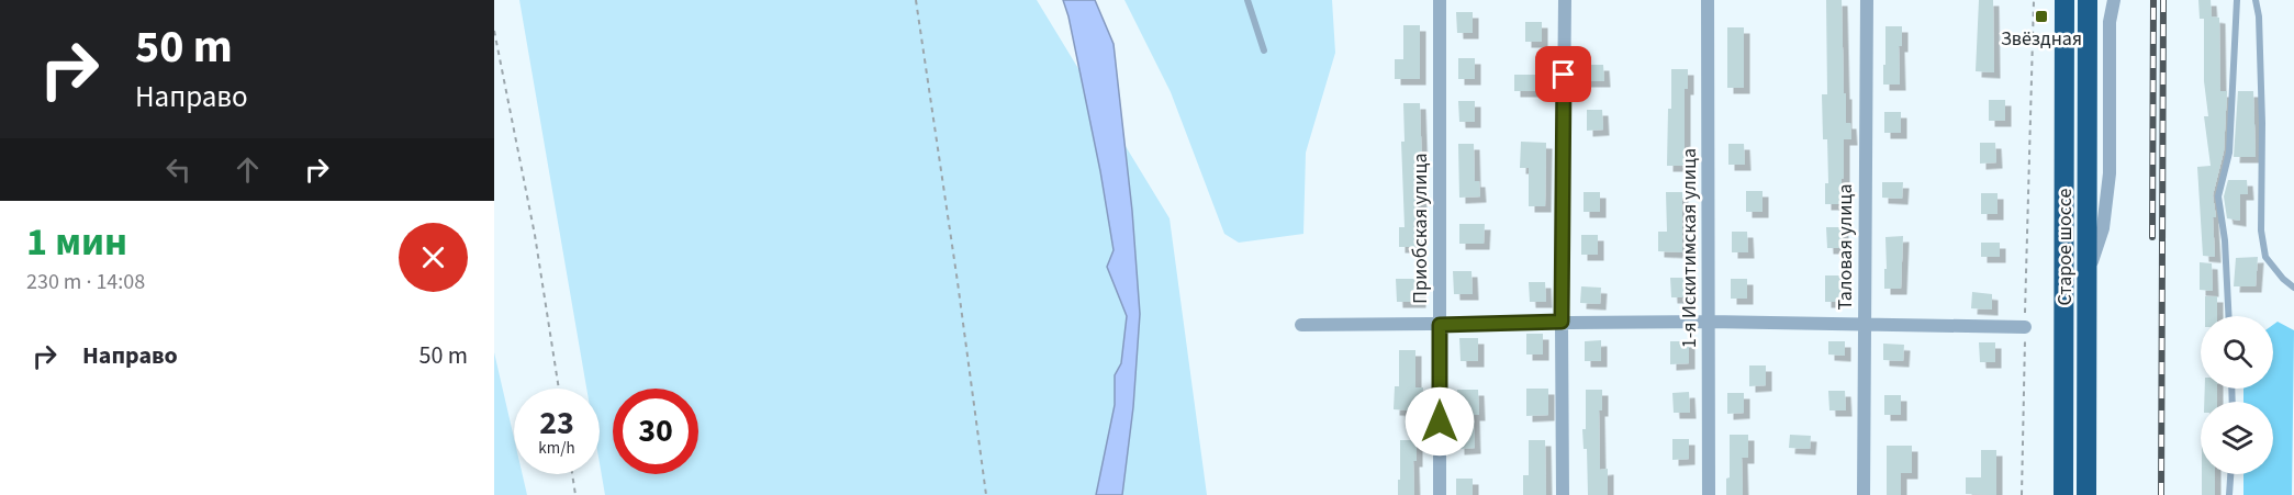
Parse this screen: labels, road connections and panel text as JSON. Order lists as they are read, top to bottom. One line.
{"streets":{"highway":["Старое шоссе"],"street":["Приобская улица","Таловая улица","1-я Искитимская улица"]},"places":{"transit":["Звёздная"]},"page":{"turn":["50 m","Направо"],"heading":["1 мин","230 m · 14:08"],"list":[{"name":"Направо","value":"50 m"}],"speed":"23 km/h","limit":"30"}}
